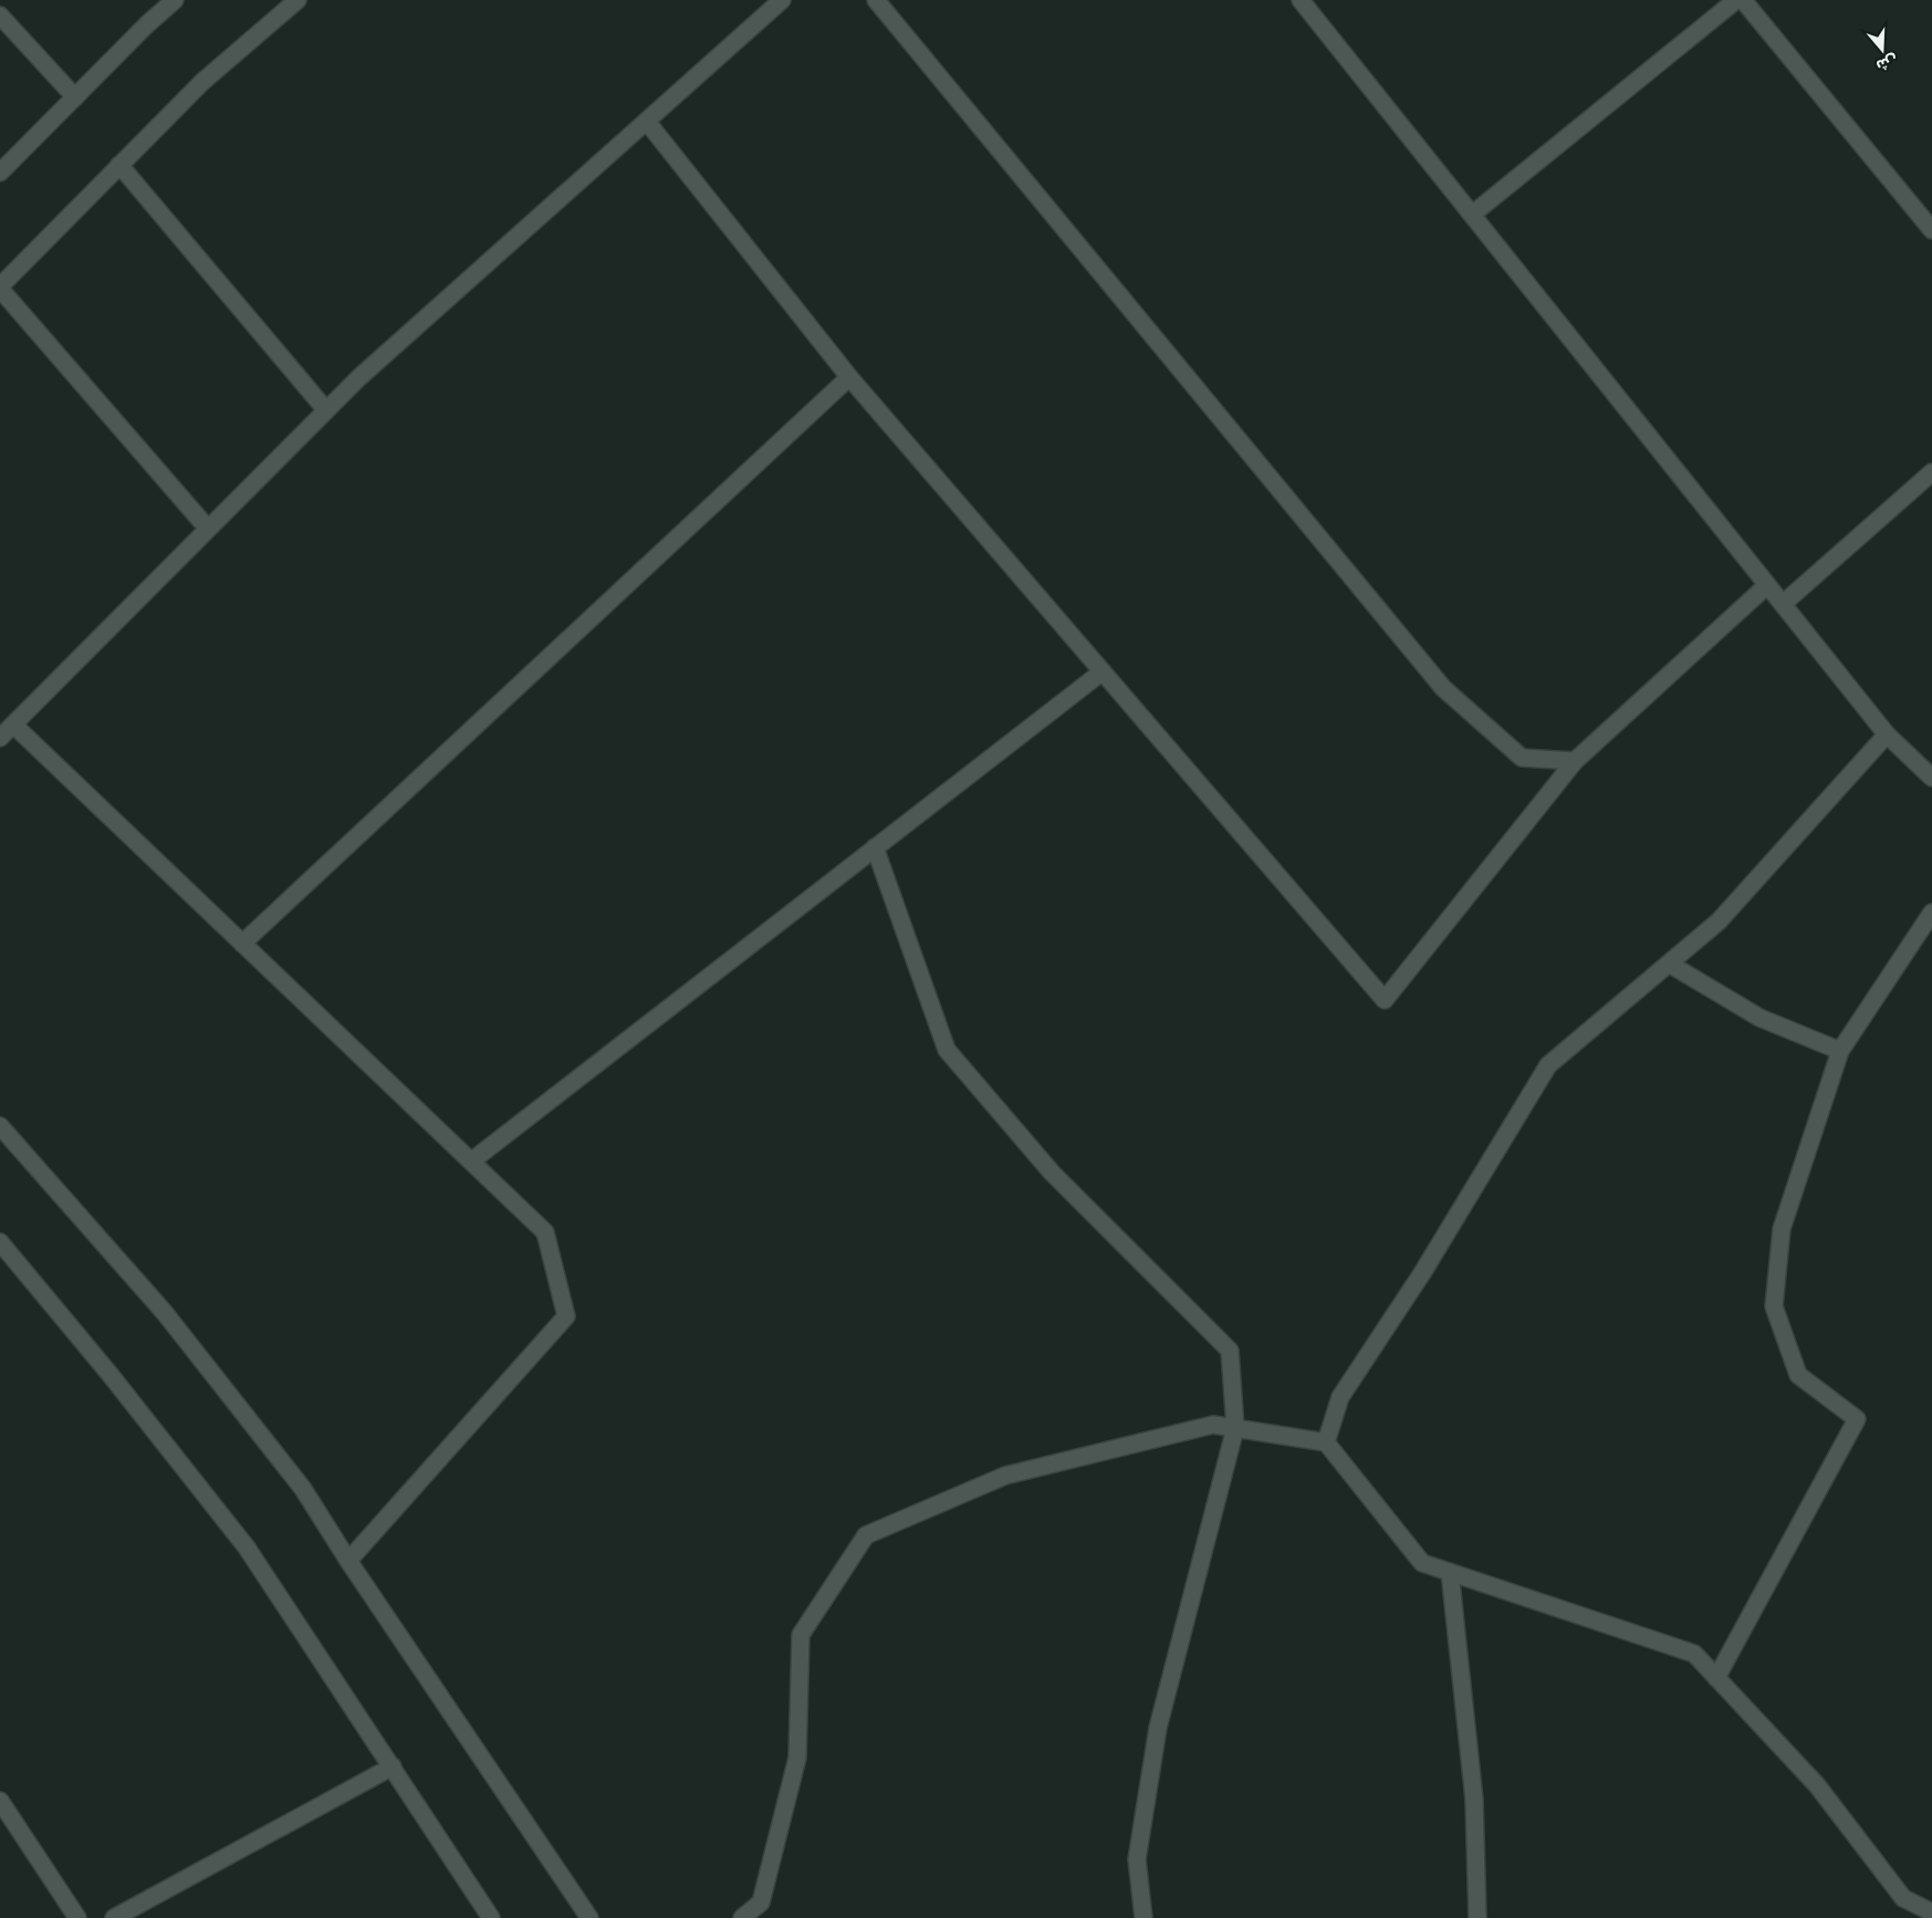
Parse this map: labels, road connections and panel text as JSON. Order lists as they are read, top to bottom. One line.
{"north":"bottom"}
